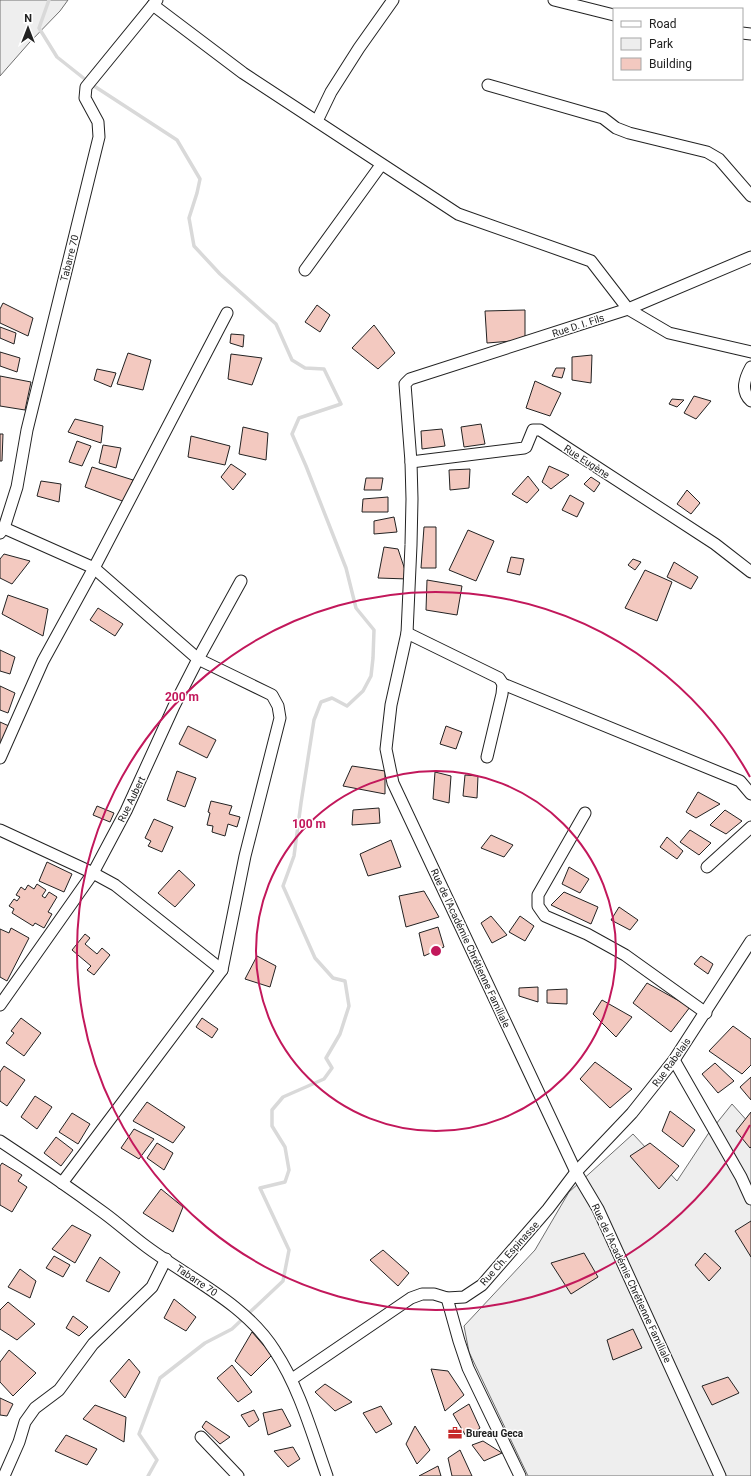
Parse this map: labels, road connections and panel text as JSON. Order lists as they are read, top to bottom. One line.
{"streets":{"street":["Tabarre 70","Rue D. I. Fils","Rue Eugène","Rue Aubert","Rue de l'Académie Chrétienne Familiale","Rue Rabelais","Rue Ch. Espinasse"]},"crossings":[["Rue D. I. Fils","Rue de l'Académie Chrétienne Familiale"],["Rue Eugène","Rue de l'Académie Chrétienne Familiale"],["Rue de l'Académie Chrétienne Familiale","Rue Rabelais"],["Rue de l'Académie Chrétienne Familiale","Rue Ch. Espinasse"],["Rue Rabelais","Rue Ch. Espinasse"]],"places":{"office":["Bureau Geca"]},"legend":["Road","Park","Building"],"north":"top","rings":["200 m","100 m"]}
